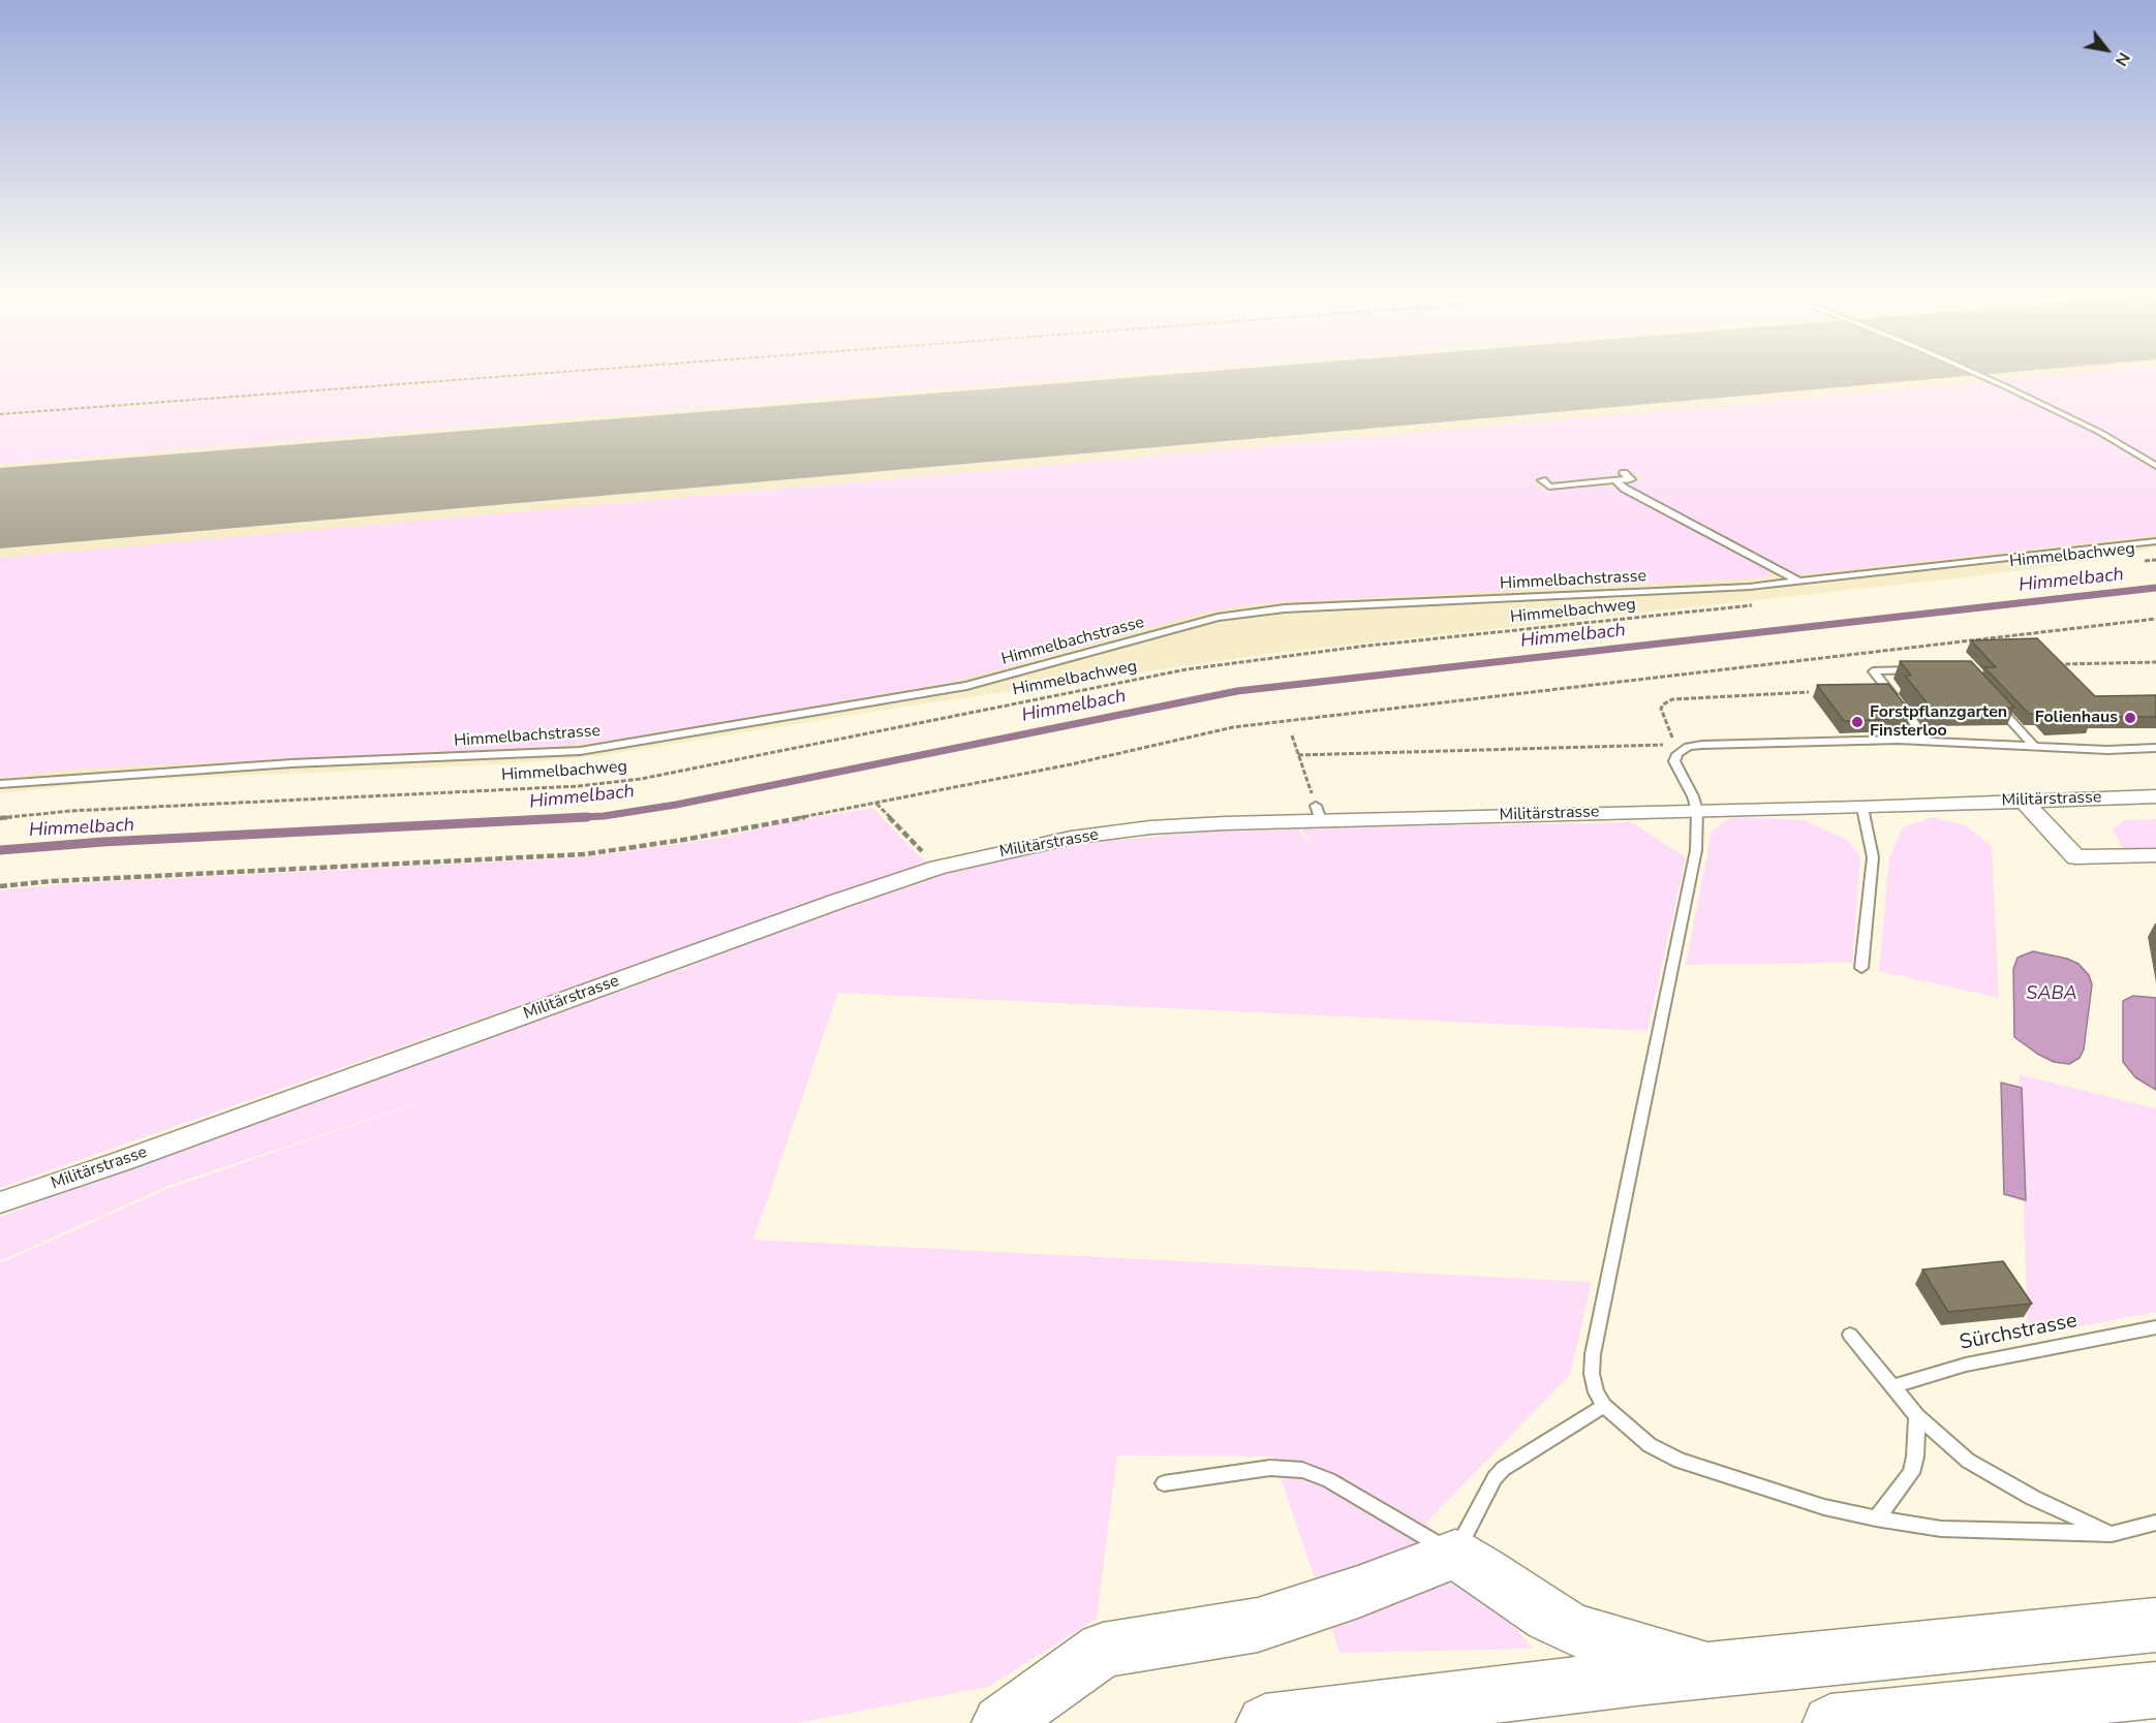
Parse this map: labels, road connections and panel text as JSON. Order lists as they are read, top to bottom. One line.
{"streets":{"street":["Militärstrasse"],"lane":["Himmelbachstrasse","Sürchstrasse"],"path":["Himmelbachweg"]},"water":["Himmelbach","SABA"],"places":["Folienhaus","Forstpflanzgarten Finsterloo"],"north":"bottom right"}
